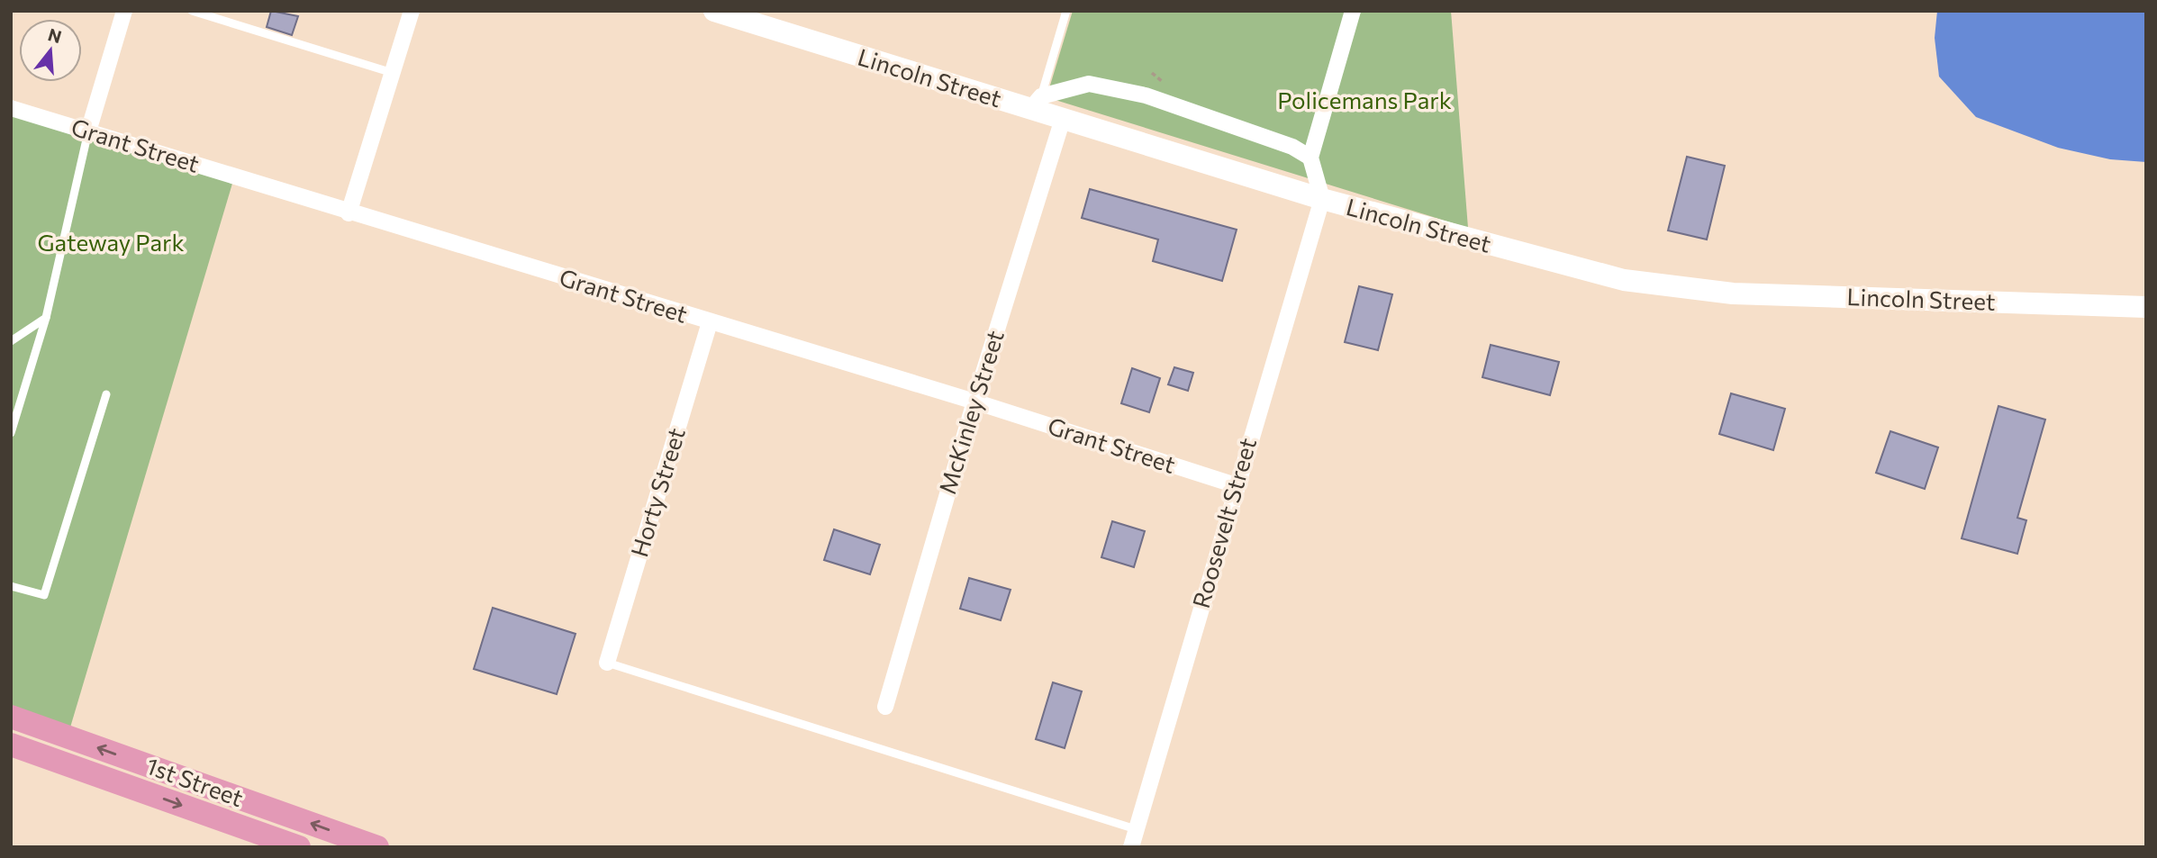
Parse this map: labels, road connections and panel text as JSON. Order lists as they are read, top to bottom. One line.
{"streets":{"main road":["Lincoln Street","1st Street"],"street":["Grant Street","McKinley Street","Horty Street","Roosevelt Street"]},"crossings":[["Lincoln Street","McKinley Street"],["Lincoln Street","Roosevelt Street"],["Grant Street","McKinley Street"],["Grant Street","Horty Street"],["Grant Street","Roosevelt Street"]],"parks":["Policemans Park","Gateway Park"],"north":"top"}
